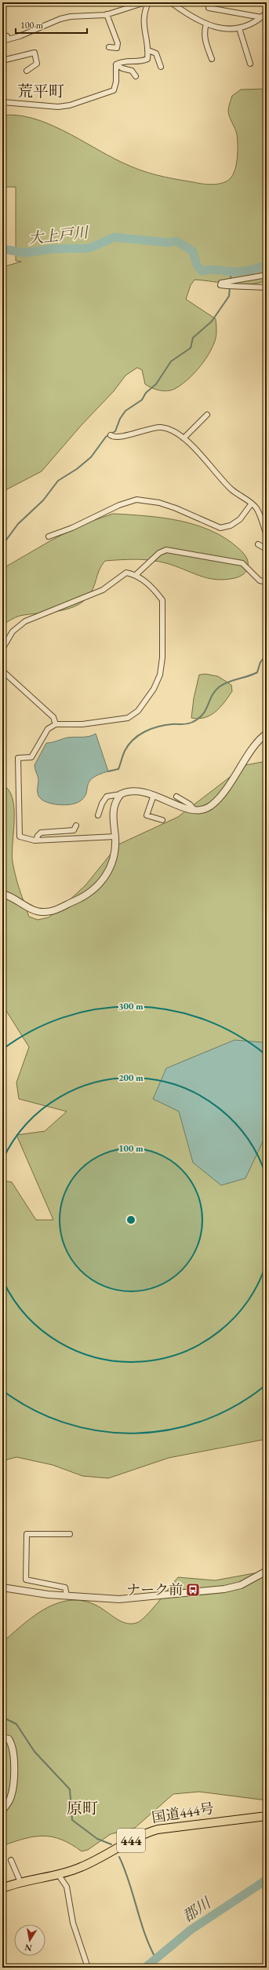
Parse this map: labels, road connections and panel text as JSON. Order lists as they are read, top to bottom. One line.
{"streets":{"highway":["国道444号","444"]},"districts":["荒平町","原町"],"water":["大上戸川","郡川"],"places":{"bus stop":["ナーク前"]},"scale_bar":"100 m","north":"bottom","rings":["300 m","200 m","100 m"]}
